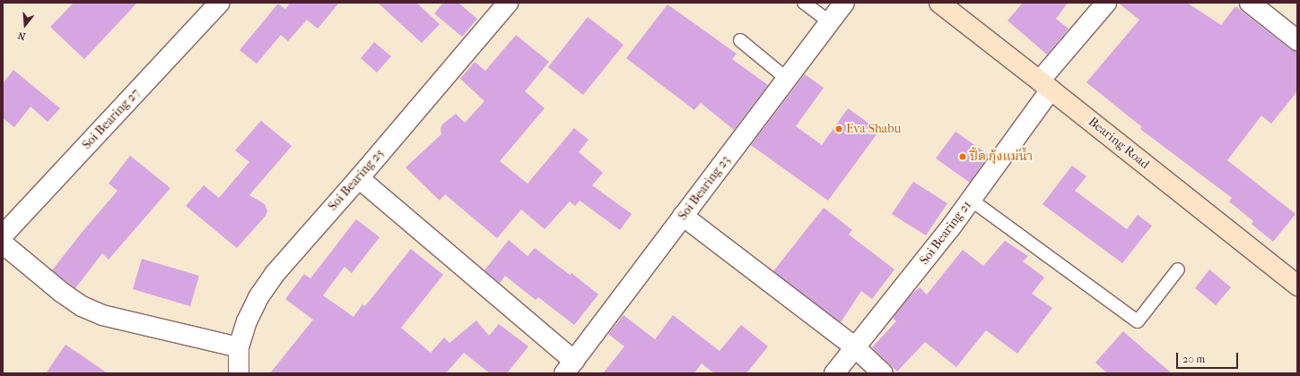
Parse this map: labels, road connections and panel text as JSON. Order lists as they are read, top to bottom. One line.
{"streets":{"main road":["Bearing Road"],"street":["Soi Bearing 27","Soi Bearing 25","Soi Bearing 23","Soi Bearing 21"]},"crossings":[["Bearing Road","Soi Bearing 21"]],"places":["Eva Shabu","ปื้ด กุ้งแม่น้ำ"],"scale_bar":"20 m","north":"bottom"}
